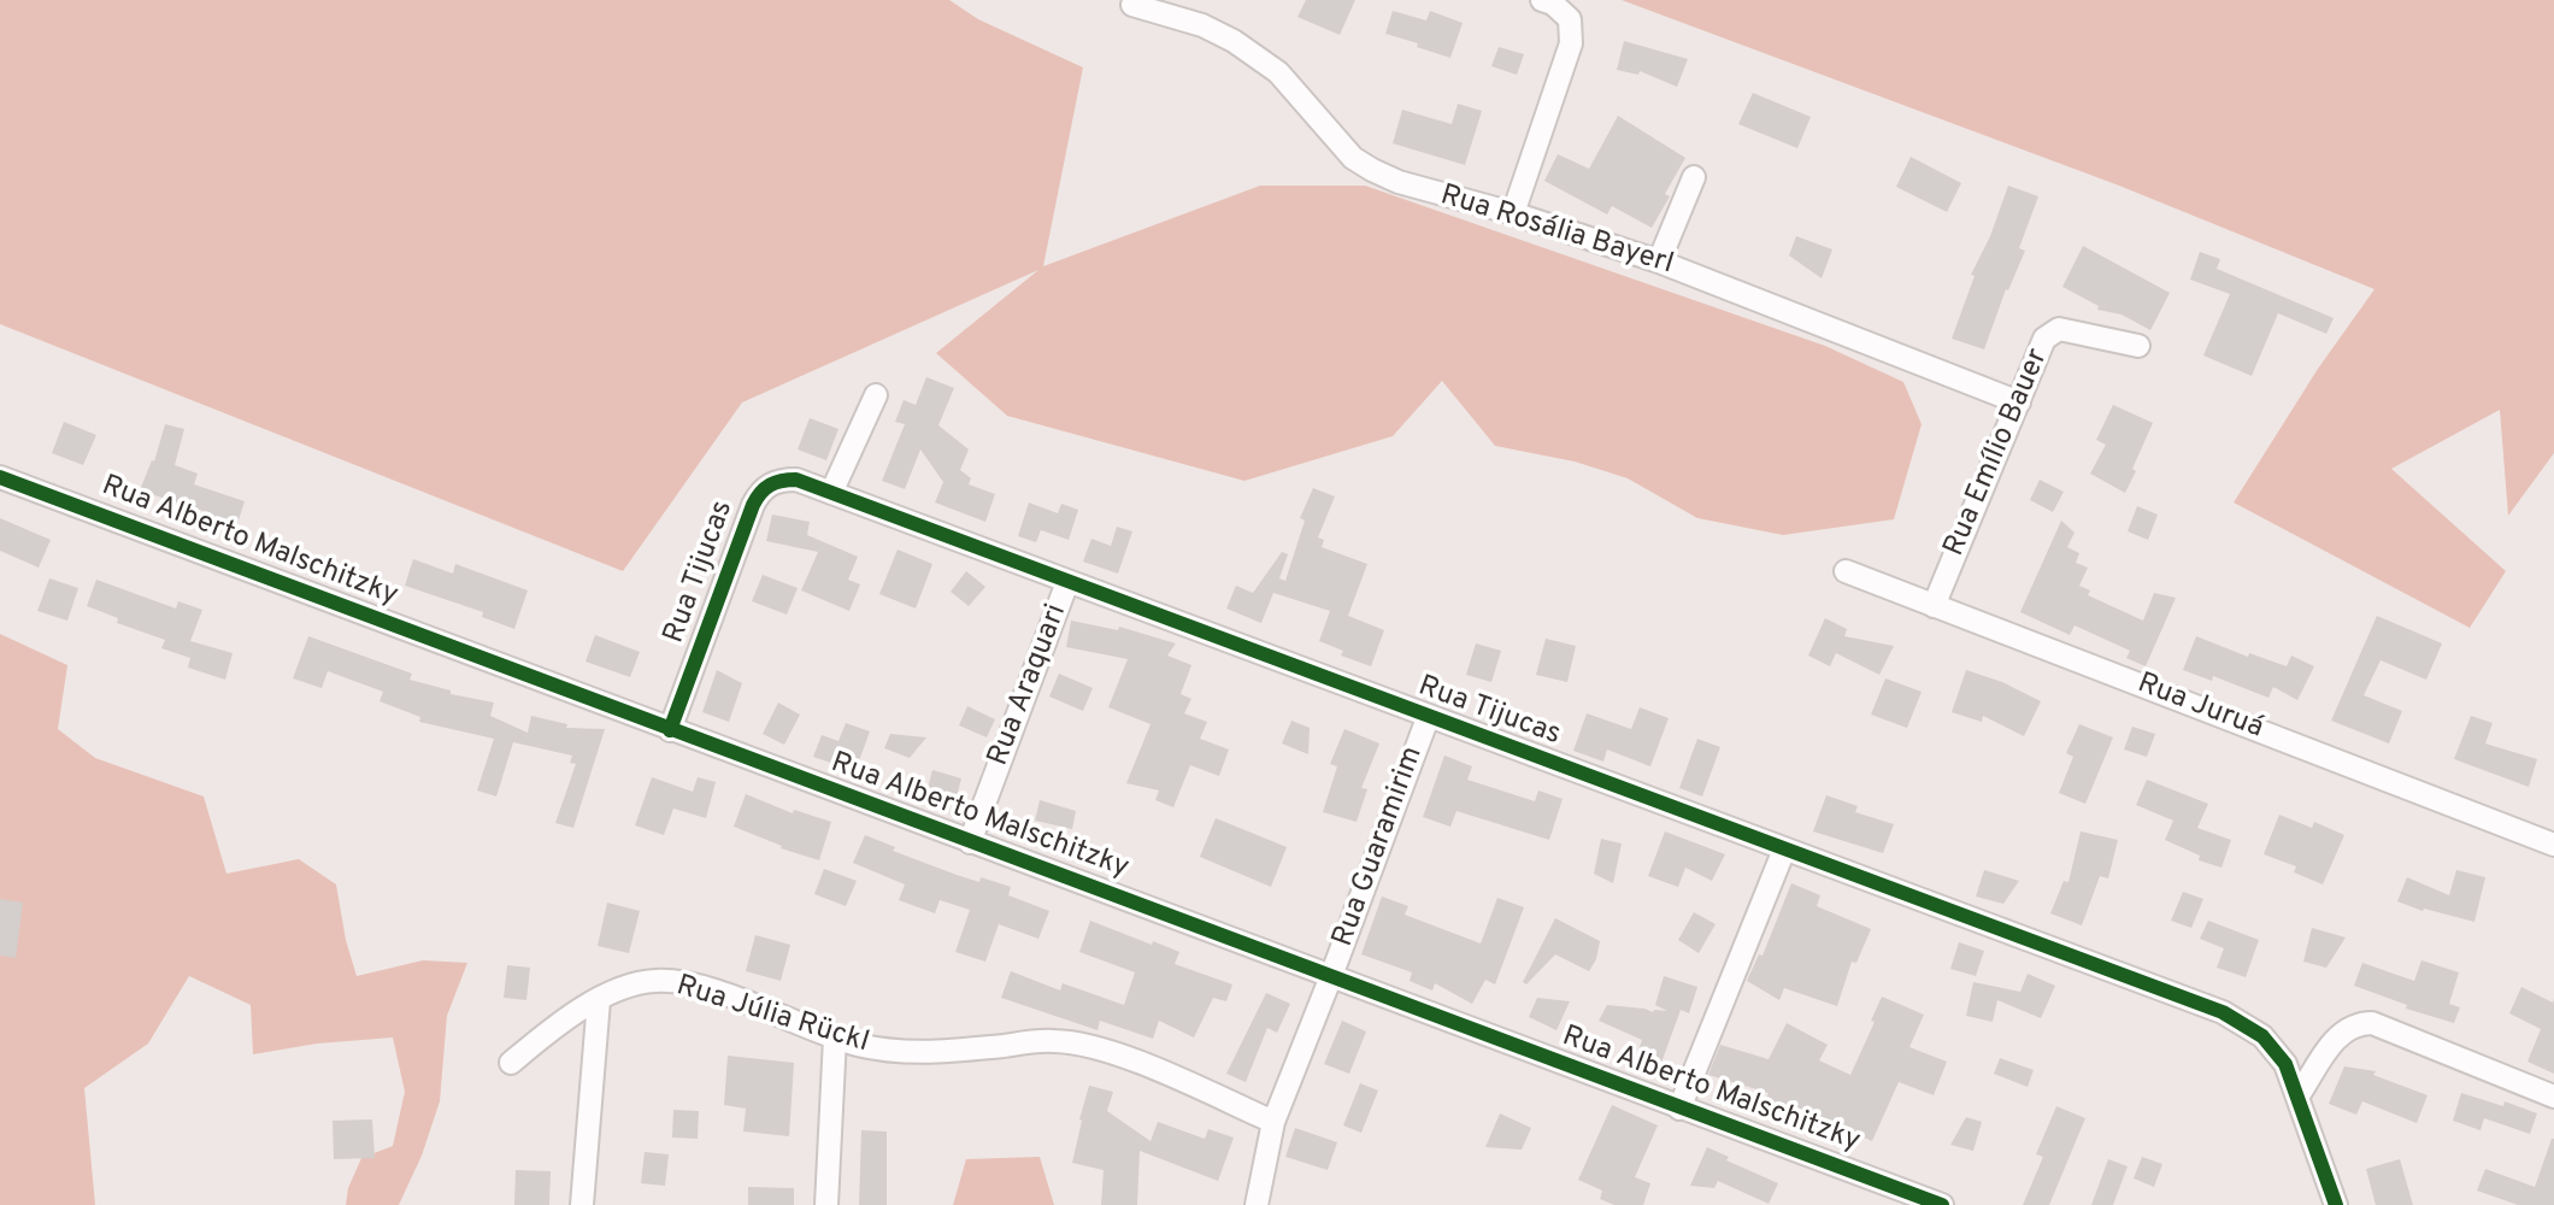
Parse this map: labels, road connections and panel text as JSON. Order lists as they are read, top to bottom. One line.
{"streets":{"street":["Rua Rosália Bayerl","Rua Emílio Bauer","Rua Alberto Malschitzky","Rua Tijucas","Rua Araquari","Rua Juruá","Rua Guaramirim","Rua Júlia Rückl"]},"crossings":[["Rua Rosália Bayerl","Rua Emílio Bauer"],["Rua Emílio Bauer","Rua Juruá"],["Rua Alberto Malschitzky","Rua Tijucas"],["Rua Alberto Malschitzky","Rua Araquari"],["Rua Alberto Malschitzky","Rua Guaramirim"],["Rua Tijucas","Rua Araquari"],["Rua Tijucas","Rua Guaramirim"],["Rua Guaramirim","Rua Júlia Rückl"]]}
